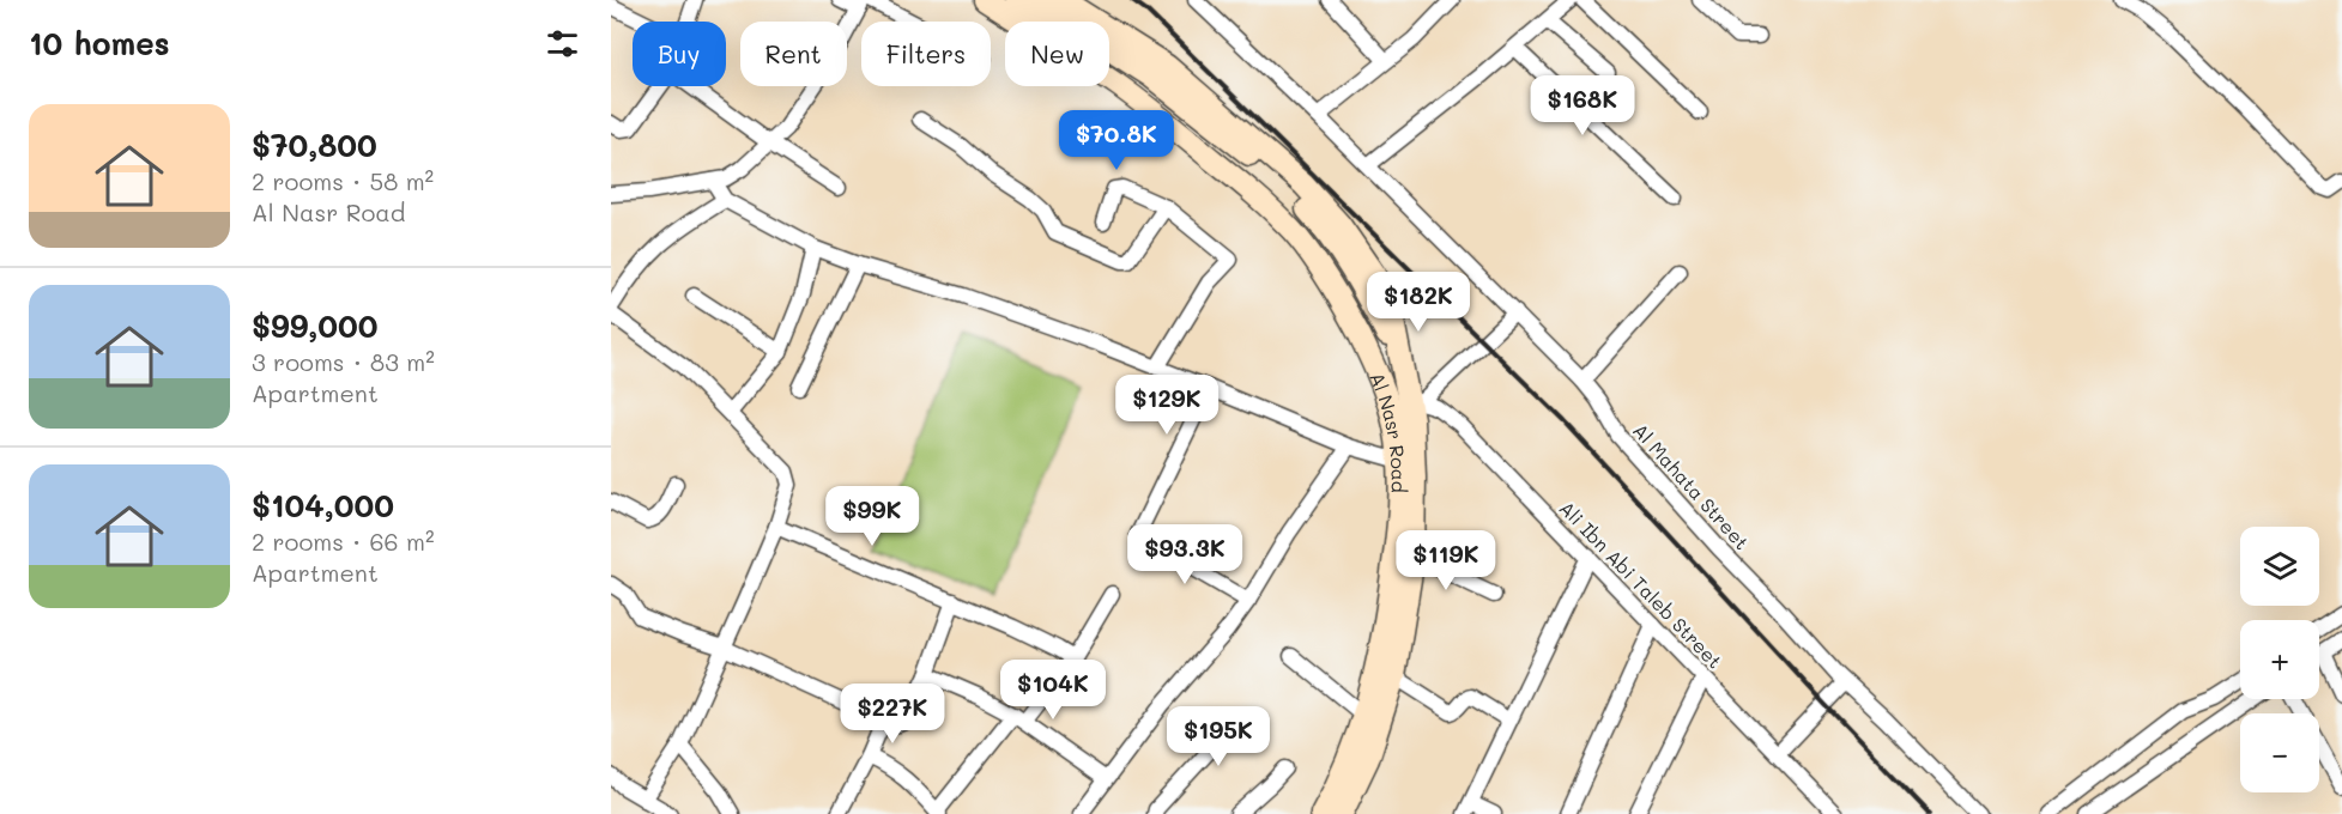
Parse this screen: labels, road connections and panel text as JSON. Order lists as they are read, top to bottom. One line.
{"streets":{"street":["Al Nasr Road","Al Mahata Street","Ali Ibn Abi Taleb Street"]},"crossings":[["Al Nasr Road","Ali Ibn Abi Taleb Street"]],"page":{"heading":"10 homes","chip":["Buy","Rent","Filters","New"],"price":["$168K","$70.8K","$182K","$129K","$99K","$93.3K","$119K","$104K","$227K","$195K"],"list":[{"name":"$70,800","note":"2 rooms · 58 m² · Al Nasr Road"},{"name":"$99,000","note":"3 rooms · 83 m² · Apartment"},{"name":"$104,000","note":"2 rooms · 66 m² · Apartment"}],"map_buttons":["+","−"]}}
